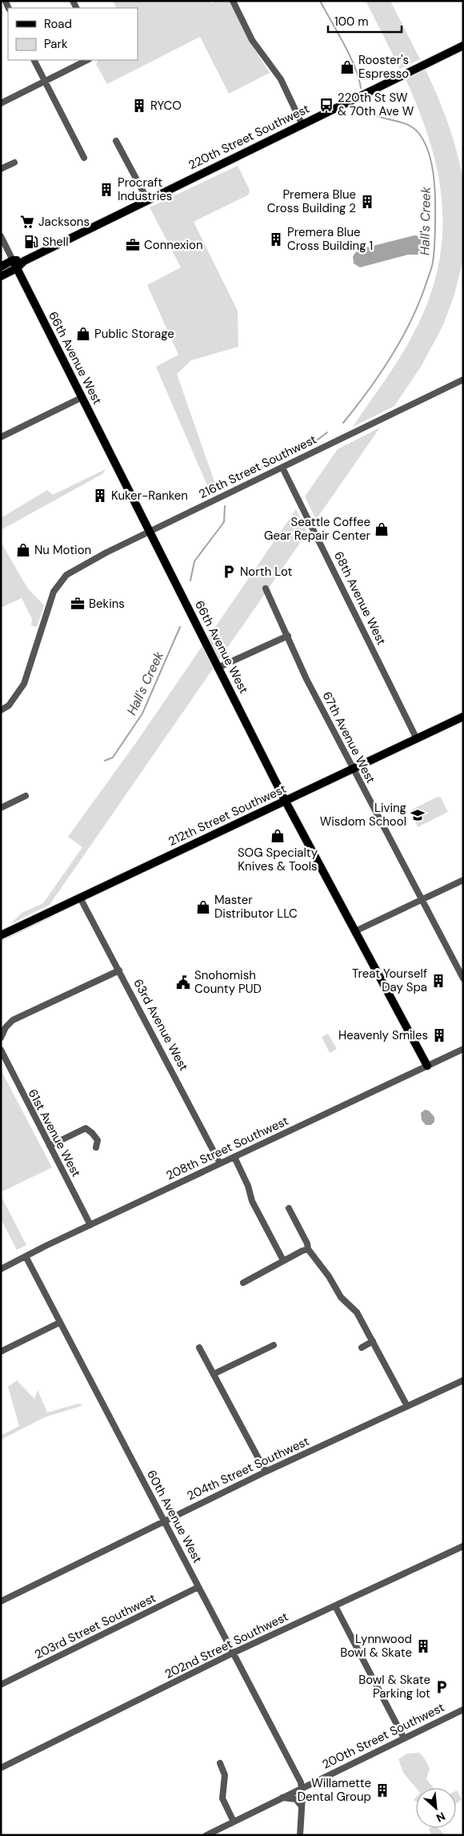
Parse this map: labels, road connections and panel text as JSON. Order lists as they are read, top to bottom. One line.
{"streets":{"main road":["220th Street Southwest","66th Avenue West","212th Street Southwest"],"street":["216th Street Southwest","68th Avenue West","67th Avenue West","63rd Avenue West","61st Avenue West","208th Street Southwest","204th Street Southwest","60th Avenue West","203rd Street Southwest","202nd Street Southwest","200th Street Southwest"]},"crossings":[["220th Street Southwest","66th Avenue West"],["66th Avenue West","216th Street Southwest"],["66th Avenue West","212th Street Southwest"],["66th Avenue West","208th Street Southwest"],["216th Street Southwest","68th Avenue West"],["68th Avenue West","212th Street Southwest"],["67th Avenue West","212th Street Southwest"],["212th Street Southwest","63rd Avenue West"],["63rd Avenue West","208th Street Southwest"],["61st Avenue West","208th Street Southwest"],["208th Street Southwest","60th Avenue West"],["204th Street Southwest","60th Avenue West"],["60th Avenue West","203rd Street Southwest"],["60th Avenue West","202nd Street Southwest"],["60th Avenue West","200th Street Southwest"]],"water":["Hall's Creek"],"places":{"shop":["Rooster's Espresso","Public Storage","Seattle Coffee Gear Repair Center","Nu Motion","SOG Specialty Knives & Tools","Master Distributor LLC"],"bus stop":["220th St SW & 70th Ave W"],"building":["RYCO","Procraft Industries","Premera Blue Cross Building 2","Premera Blue Cross Building 1","Kuker-Ranken","Treat Yourself Day Spa","Heavenly Smiles","Lynnwood Bowl & Skate","Willamette Dental Group"],"supermarket":["Jacksons"],"fuel station":["Shell"],"office":["Connexion","Bekins"],"parking":["North Lot","Bowl & Skate Parking lot"],"school or university":["Living Wisdom School"],"public building":["Snohomish County PUD"]},"legend":["Road","Park"],"scale_bar":"100 m","north":"bottom right"}
